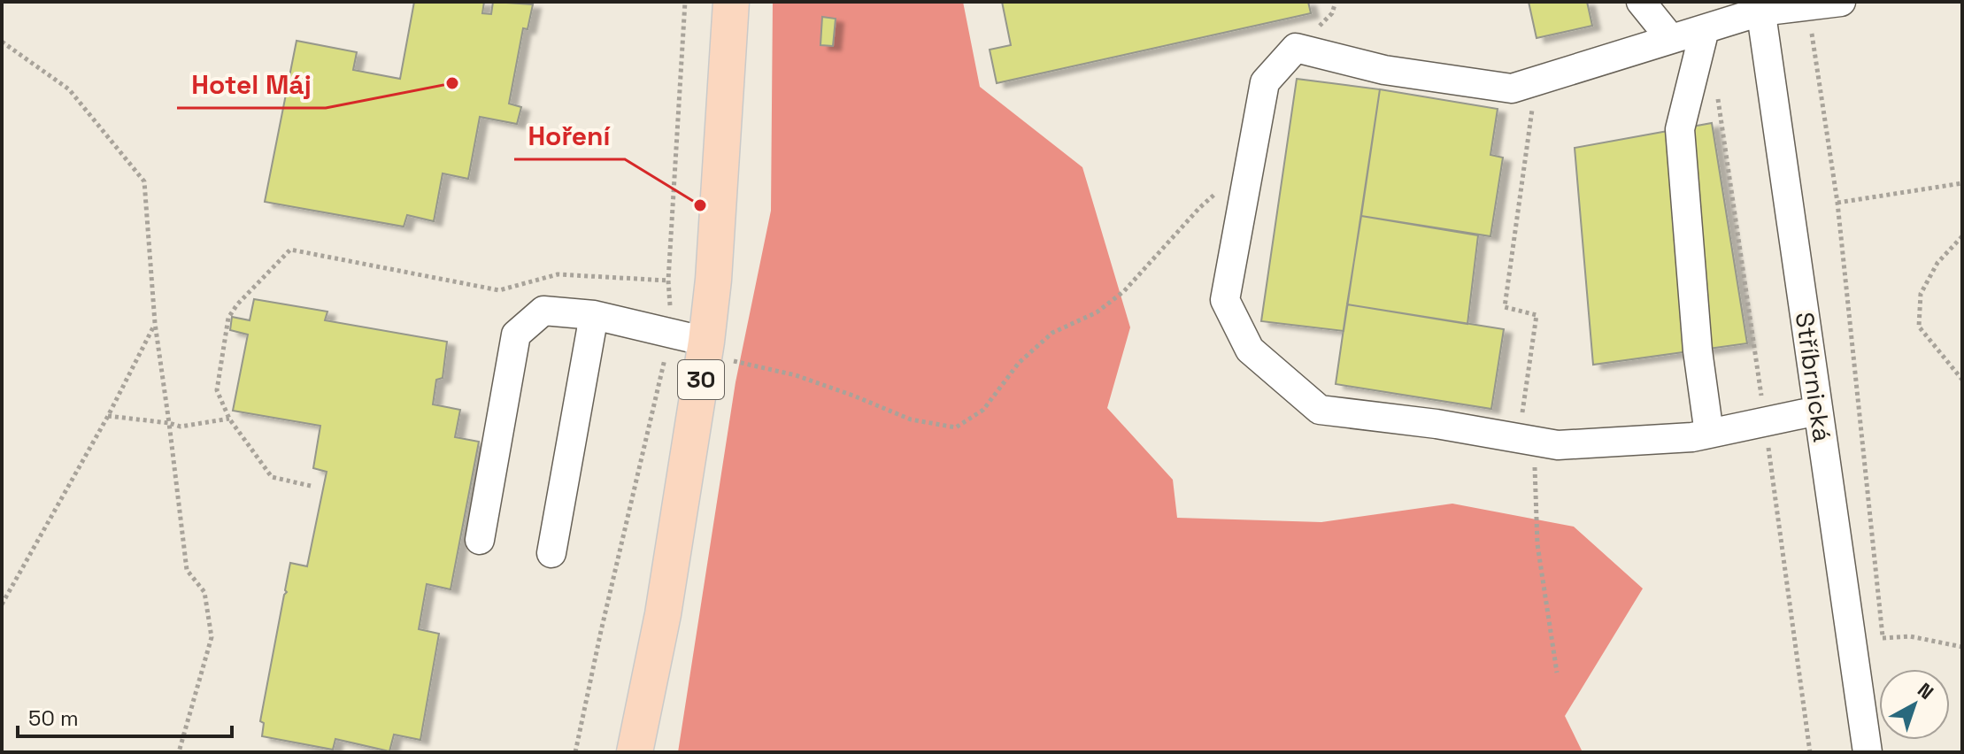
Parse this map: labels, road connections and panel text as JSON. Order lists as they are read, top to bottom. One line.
{"streets":{"main road":["30"],"street":["Stříbrnická"]},"places":["Hotel Máj","Hoření"],"scale_bar":"50 m","north":"top right"}
